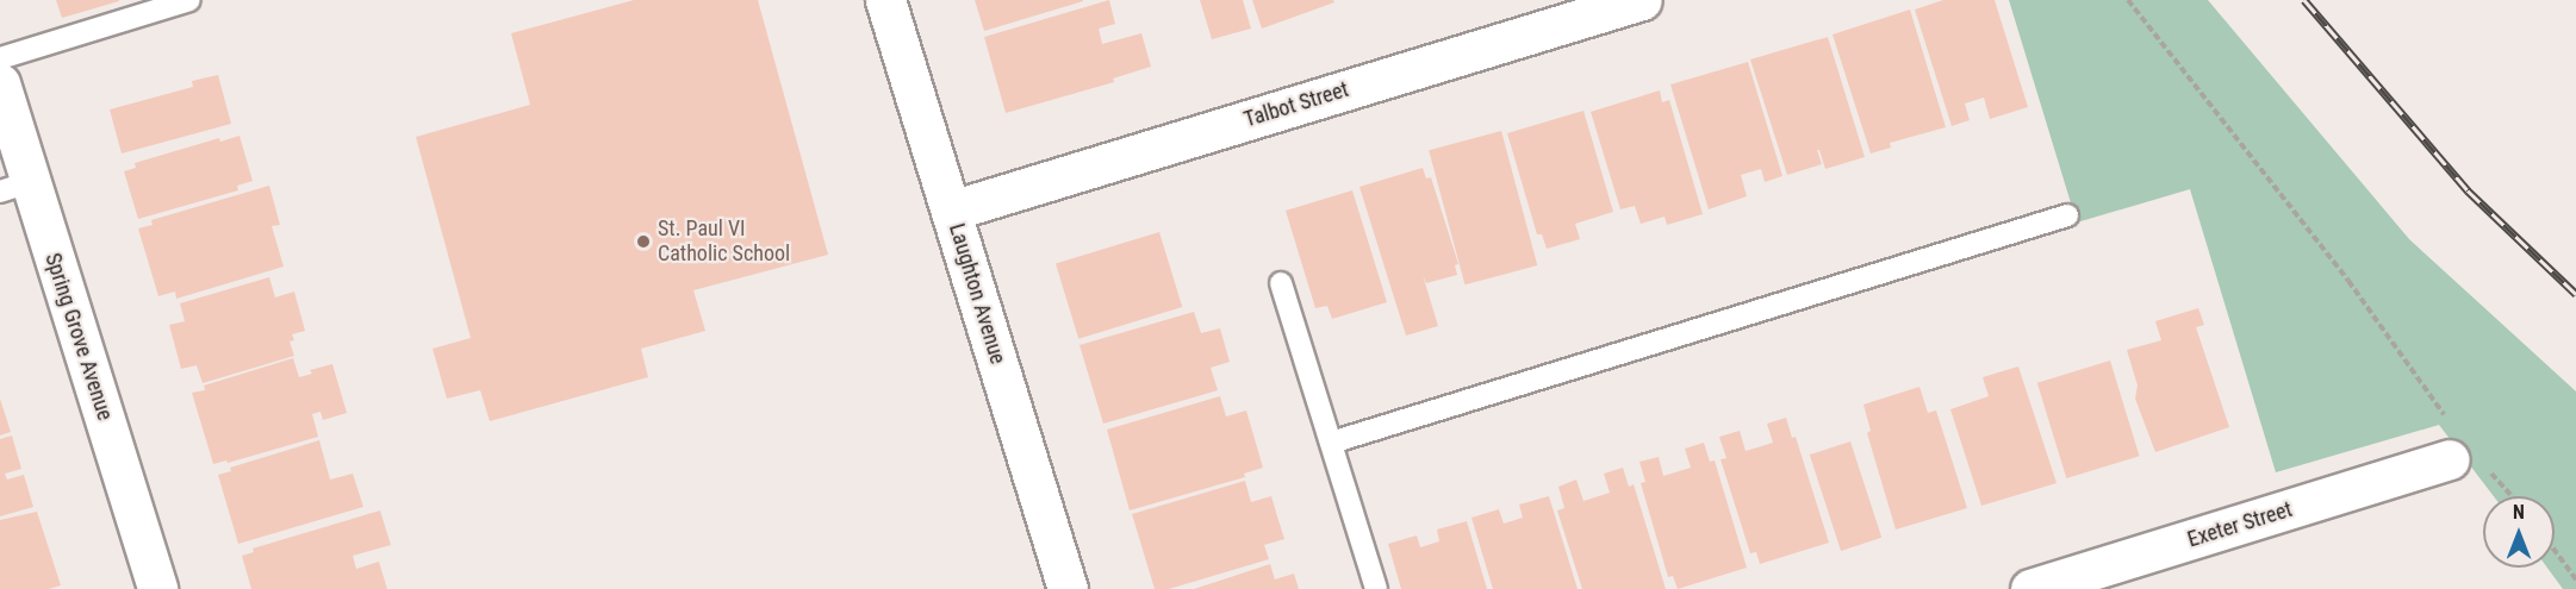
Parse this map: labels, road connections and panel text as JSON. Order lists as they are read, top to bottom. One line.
{"streets":{"street":["Talbot Street","Laughton Avenue","Spring Grove Avenue","Exeter Street"]},"crossings":[["Talbot Street","Laughton Avenue"]],"places":["St. Paul VI Catholic School"],"north":"top"}
